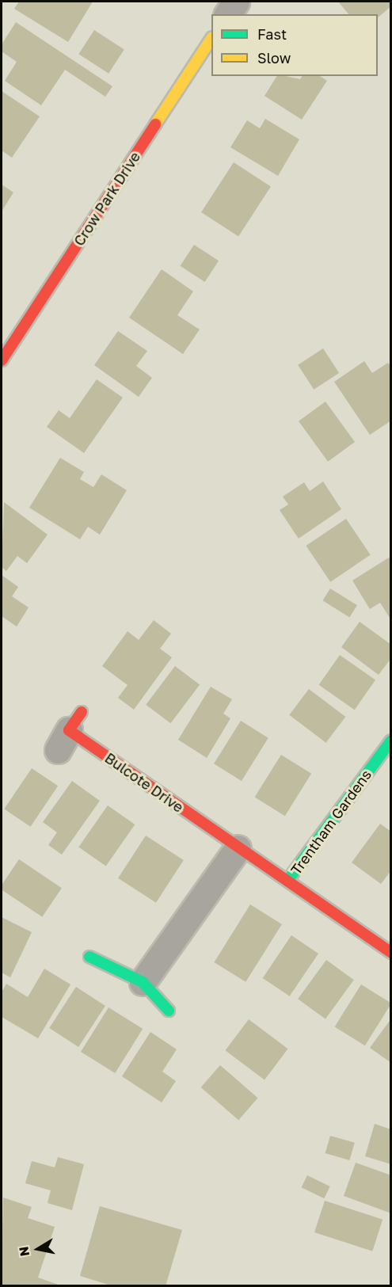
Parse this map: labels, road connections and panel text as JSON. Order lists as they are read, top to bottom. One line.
{"streets":{"street":["Crow Park Drive","Bulcote Drive","Trentham Gardens"]},"crossings":[["Bulcote Drive","Trentham Gardens"]],"legend":["Fast","Slow"],"north":"left"}
